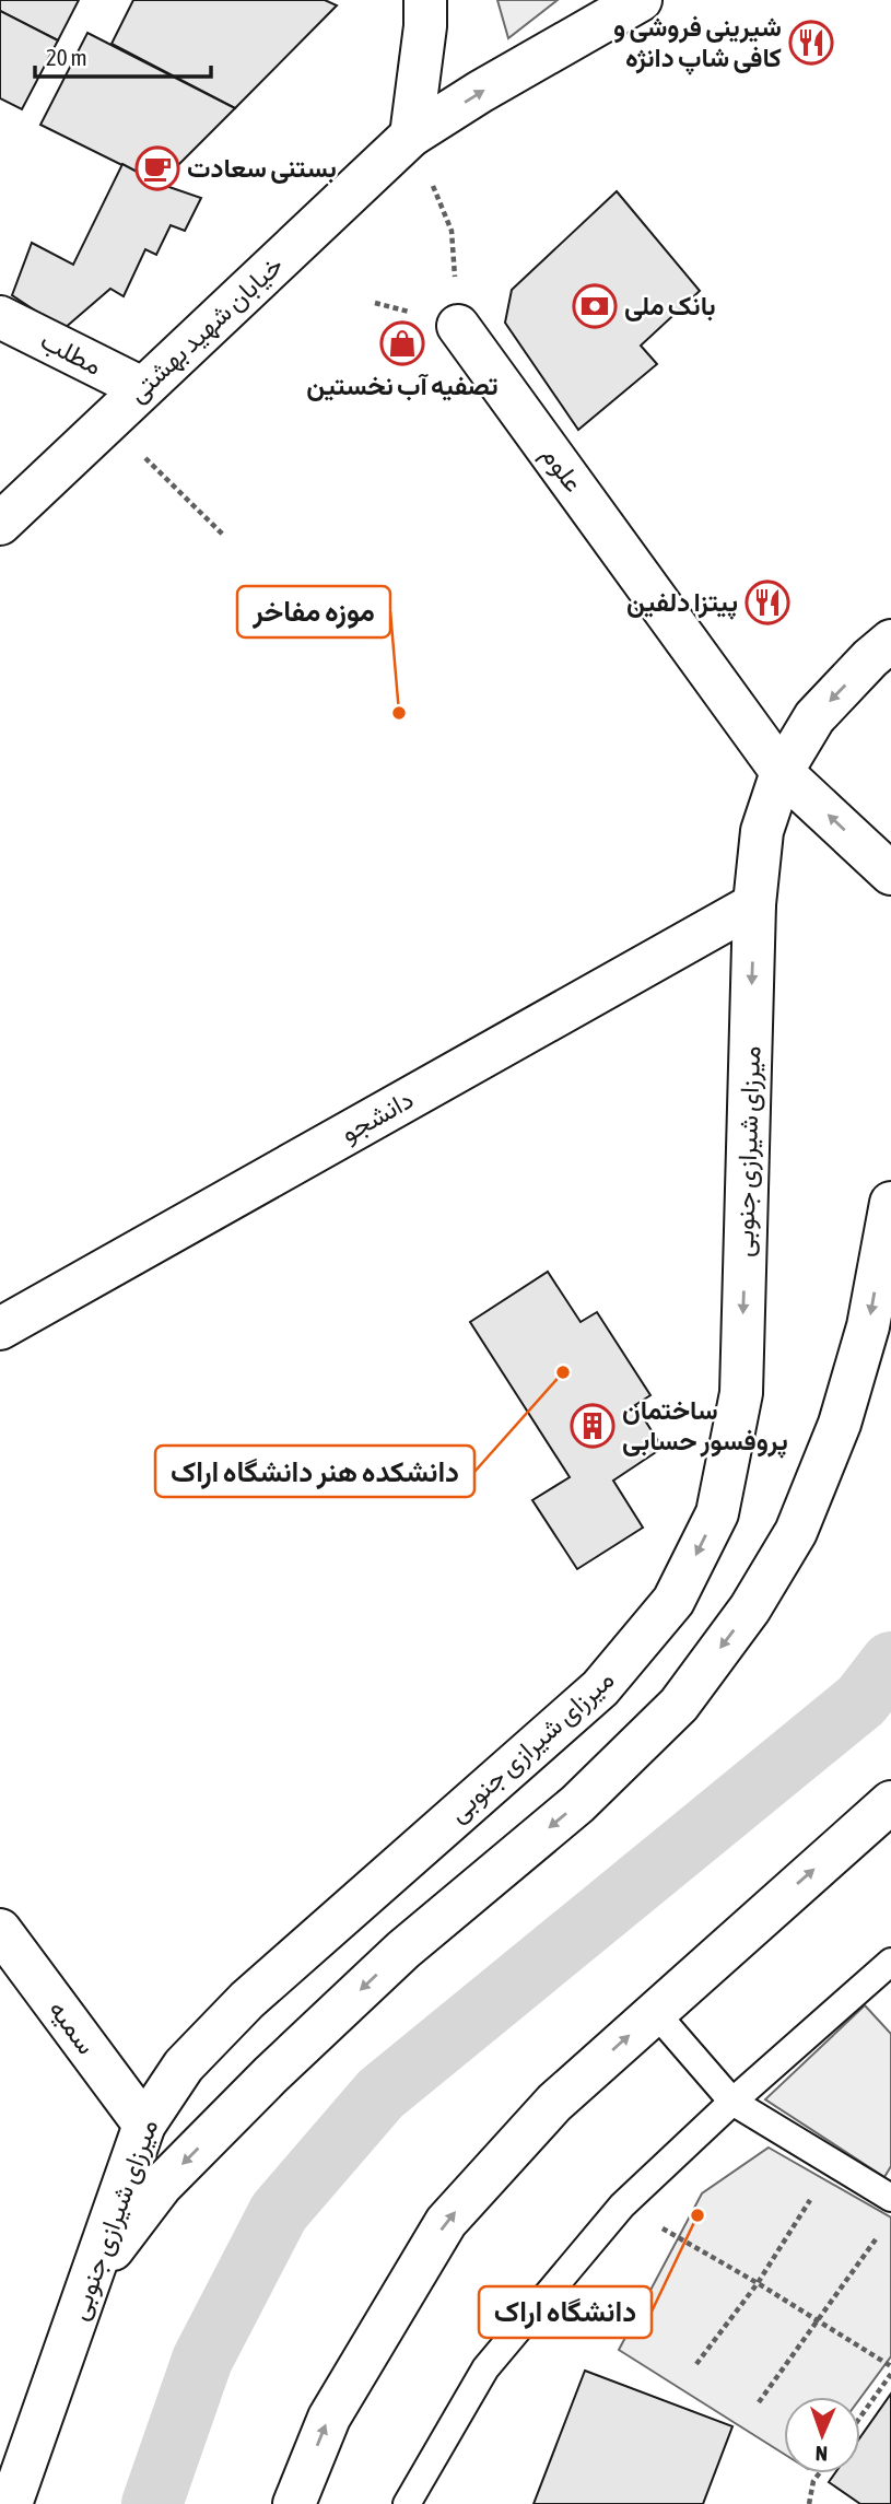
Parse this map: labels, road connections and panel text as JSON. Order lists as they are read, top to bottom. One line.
{"streets":{"main road":["خیابان شهید بهشتی","مطلب","علوم","دانشجو","میرزای شیرازی جنوبی","سمیه"]},"crossings":[["خیابان شهید بهشتی","مطلب"],["علوم","میرزای شیرازی جنوبی"],["دانشجو","میرزای شیرازی جنوبی"],["میرزای شیرازی جنوبی","سمیه"]],"places":{"restaurant":["شیرینی فروشی و کافی شاپ دانژه","پیتزا دلفین"],"cafe":["بستنی سعادت"],"bank":["بانک ملی"],"shop":["تصفیه آب نخستین"],"other":["موزه مفاخر","دانشکده هنر دانشگاه اراک","دانشگاه اراک"],"building":["ساختمان پروفسور حسابی"]},"scale_bar":"20 m","north":"bottom"}
